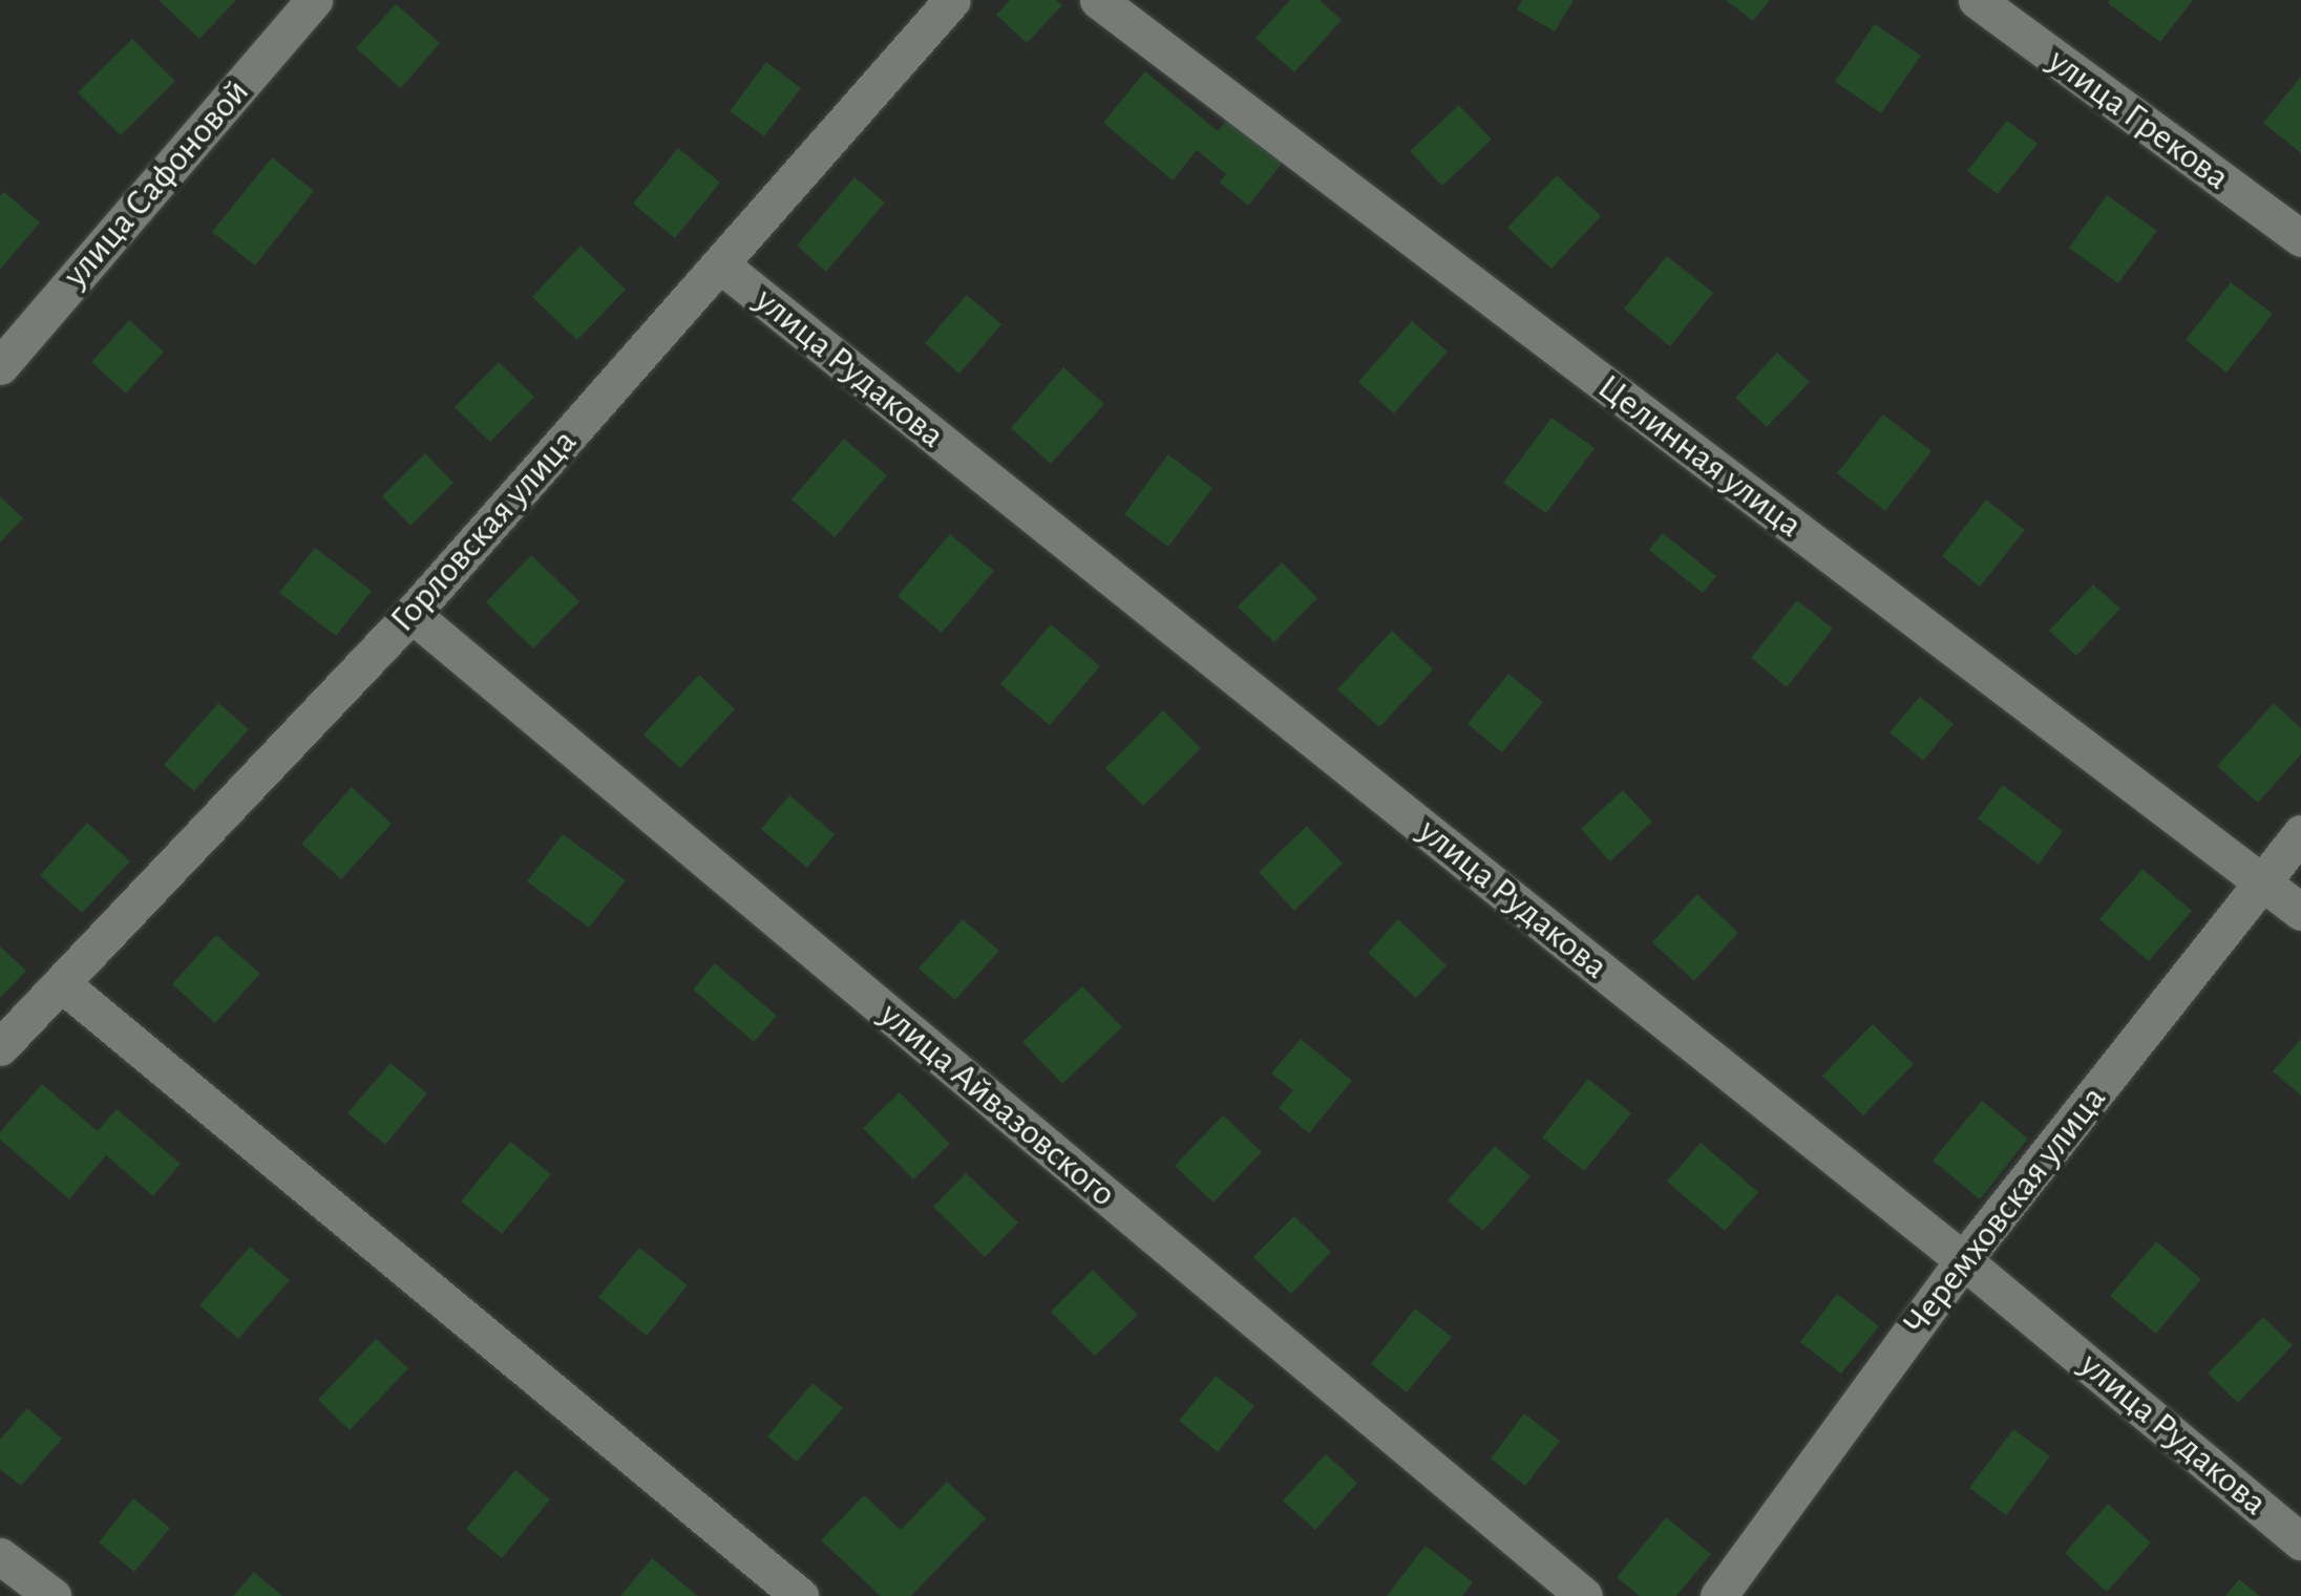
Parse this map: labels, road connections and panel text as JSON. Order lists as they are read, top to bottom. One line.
{"streets":{"street":["улица Грекова","улица Сафоновой","улица Рудакова","Целинная улица","Горловская улица","улица Айвазовского","Черемховская улица"]},"crossings":[["улица Рудакова","Горловская улица"],["улица Рудакова","Черемховская улица"],["Целинная улица","Черемховская улица"],["Горловская улица","улица Айвазовского"]]}
